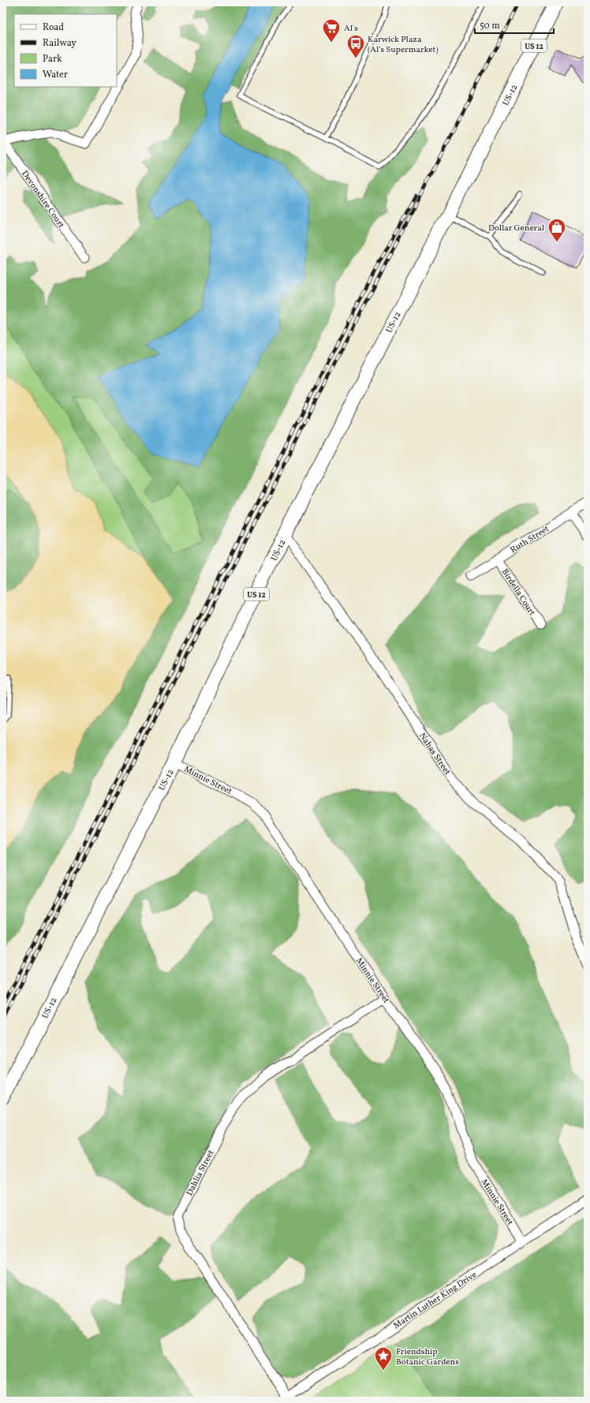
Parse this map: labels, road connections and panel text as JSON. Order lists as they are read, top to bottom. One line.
{"streets":{"main road":["US 12","US-12"],"street":["Devonshire Court","Ruth Street","Birdella Court","Nahas Street","Minnie Street","Dahlia Street","Martin Luther King Drive"]},"crossings":[["US-12","Nahas Street"],["US-12","Minnie Street"],["Ruth Street","Birdella Court"],["Minnie Street","Dahlia Street"],["Minnie Street","Martin Luther King Drive"],["Dahlia Street","Martin Luther King Drive"]],"places":{"supermarket":["Al's"],"bus stop":["Karwick Plaza (Al's Supermarket)"],"shop":["Dollar General"],"place":["Friendship Botanic Gardens"]},"legend":["Road","Railway","Park","Water"],"scale_bar":"50 m"}
